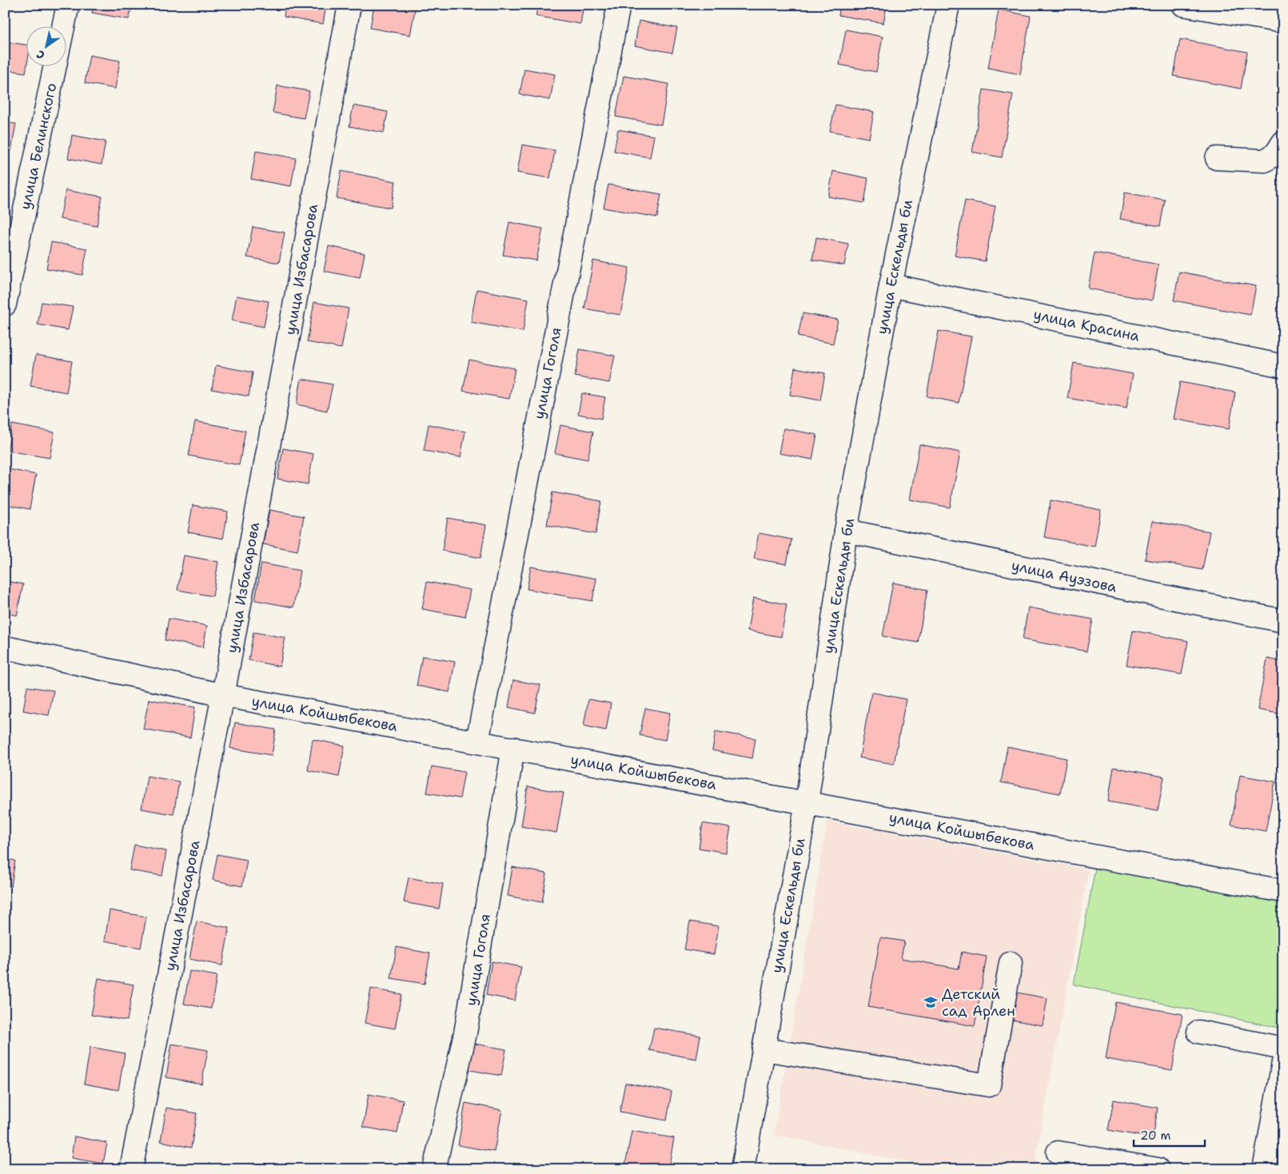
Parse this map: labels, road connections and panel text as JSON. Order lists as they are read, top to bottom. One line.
{"streets":{"street":["улица Белинского","улица Ескельды би","улица Избасарова","улица Красина","улица Гоголя","улица Ауэзова","улица Койшыбекова"]},"crossings":[["улица Ескельды би","улица Красина"],["улица Ескельды би","улица Ауэзова"],["улица Ескельды би","улица Койшыбекова"],["улица Избасарова","улица Койшыбекова"],["улица Гоголя","улица Койшыбекова"]],"places":{"school or university":["Детский сад Арлен"]},"scale_bar":"20 m","north":"bottom left"}
